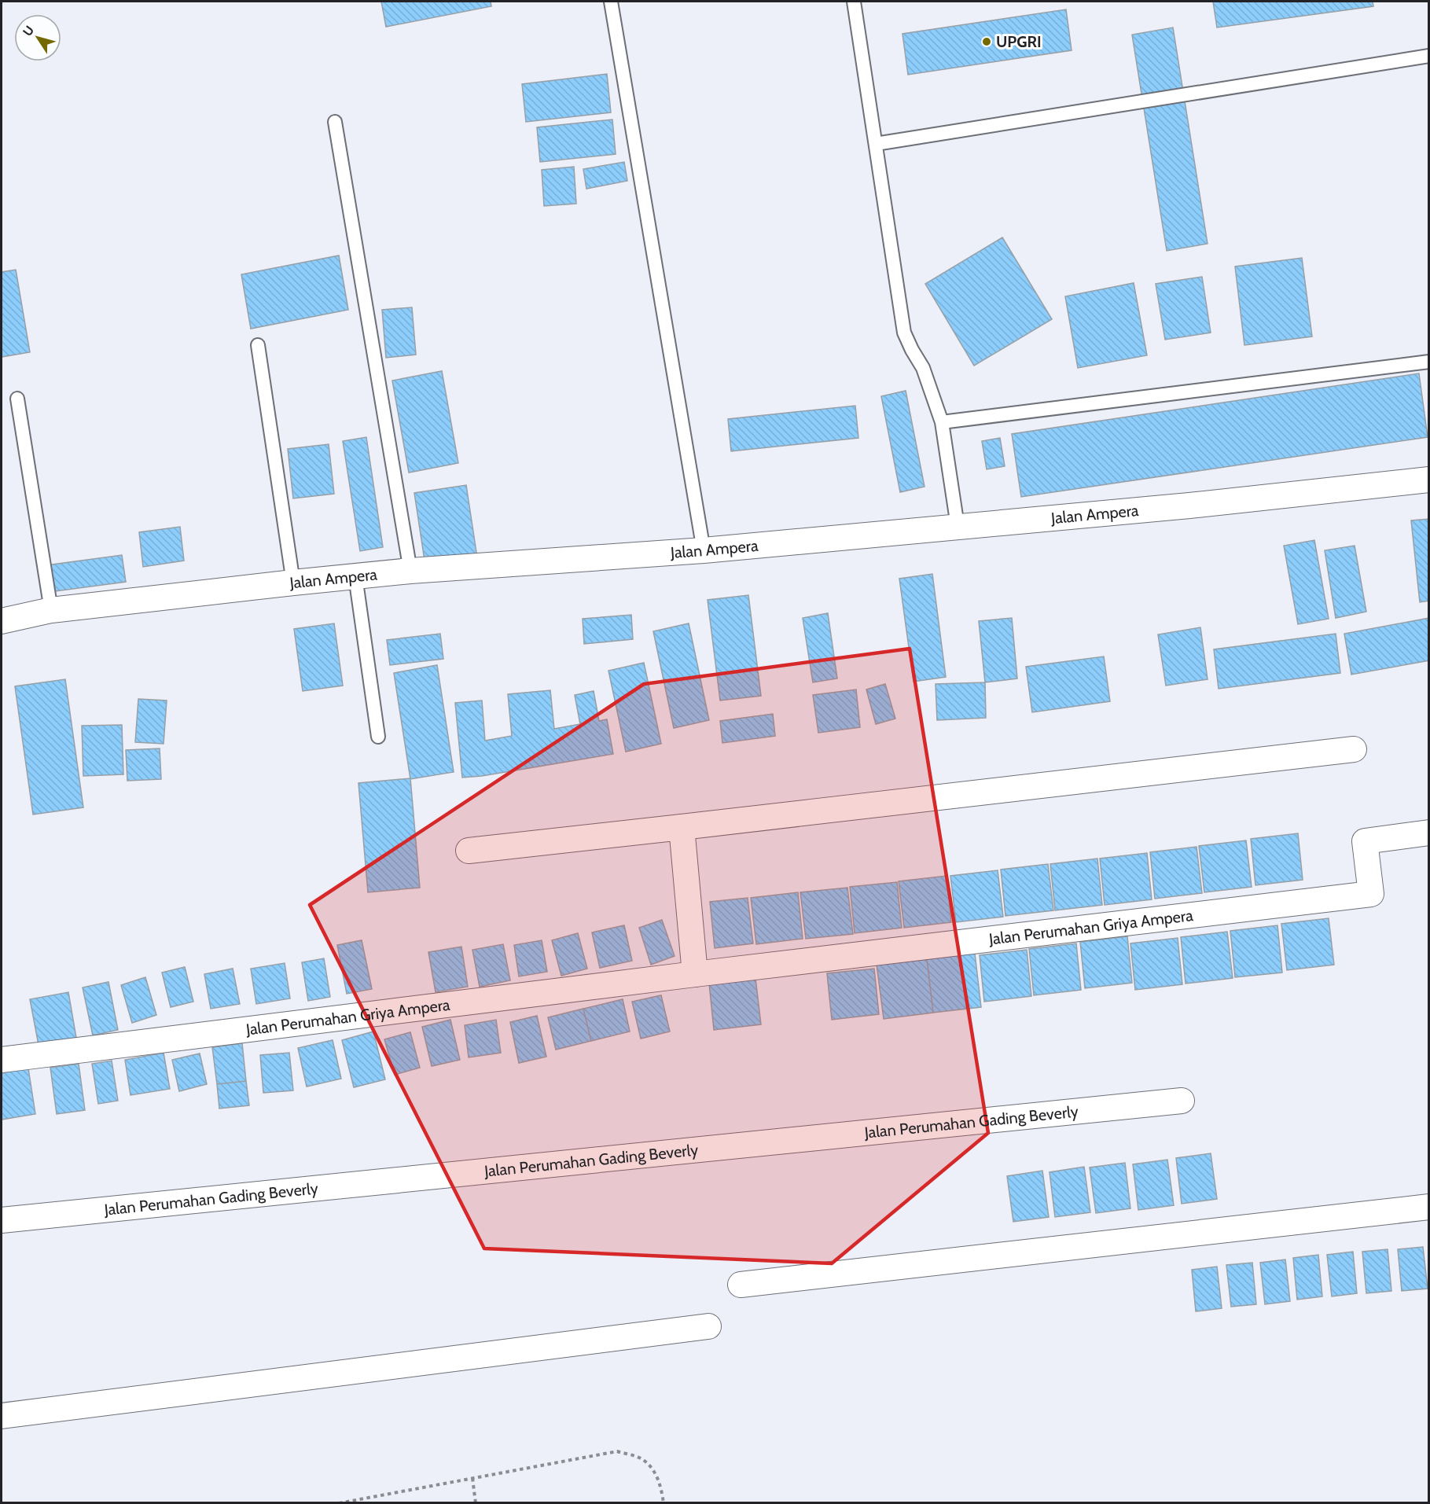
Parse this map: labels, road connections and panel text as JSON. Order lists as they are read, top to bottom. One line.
{"streets":{"street":["Jalan Ampera","Jalan Perumahan Griya Ampera","Jalan Perumahan Gading Beverly"]},"places":["UPGRI"],"north":"top left"}
